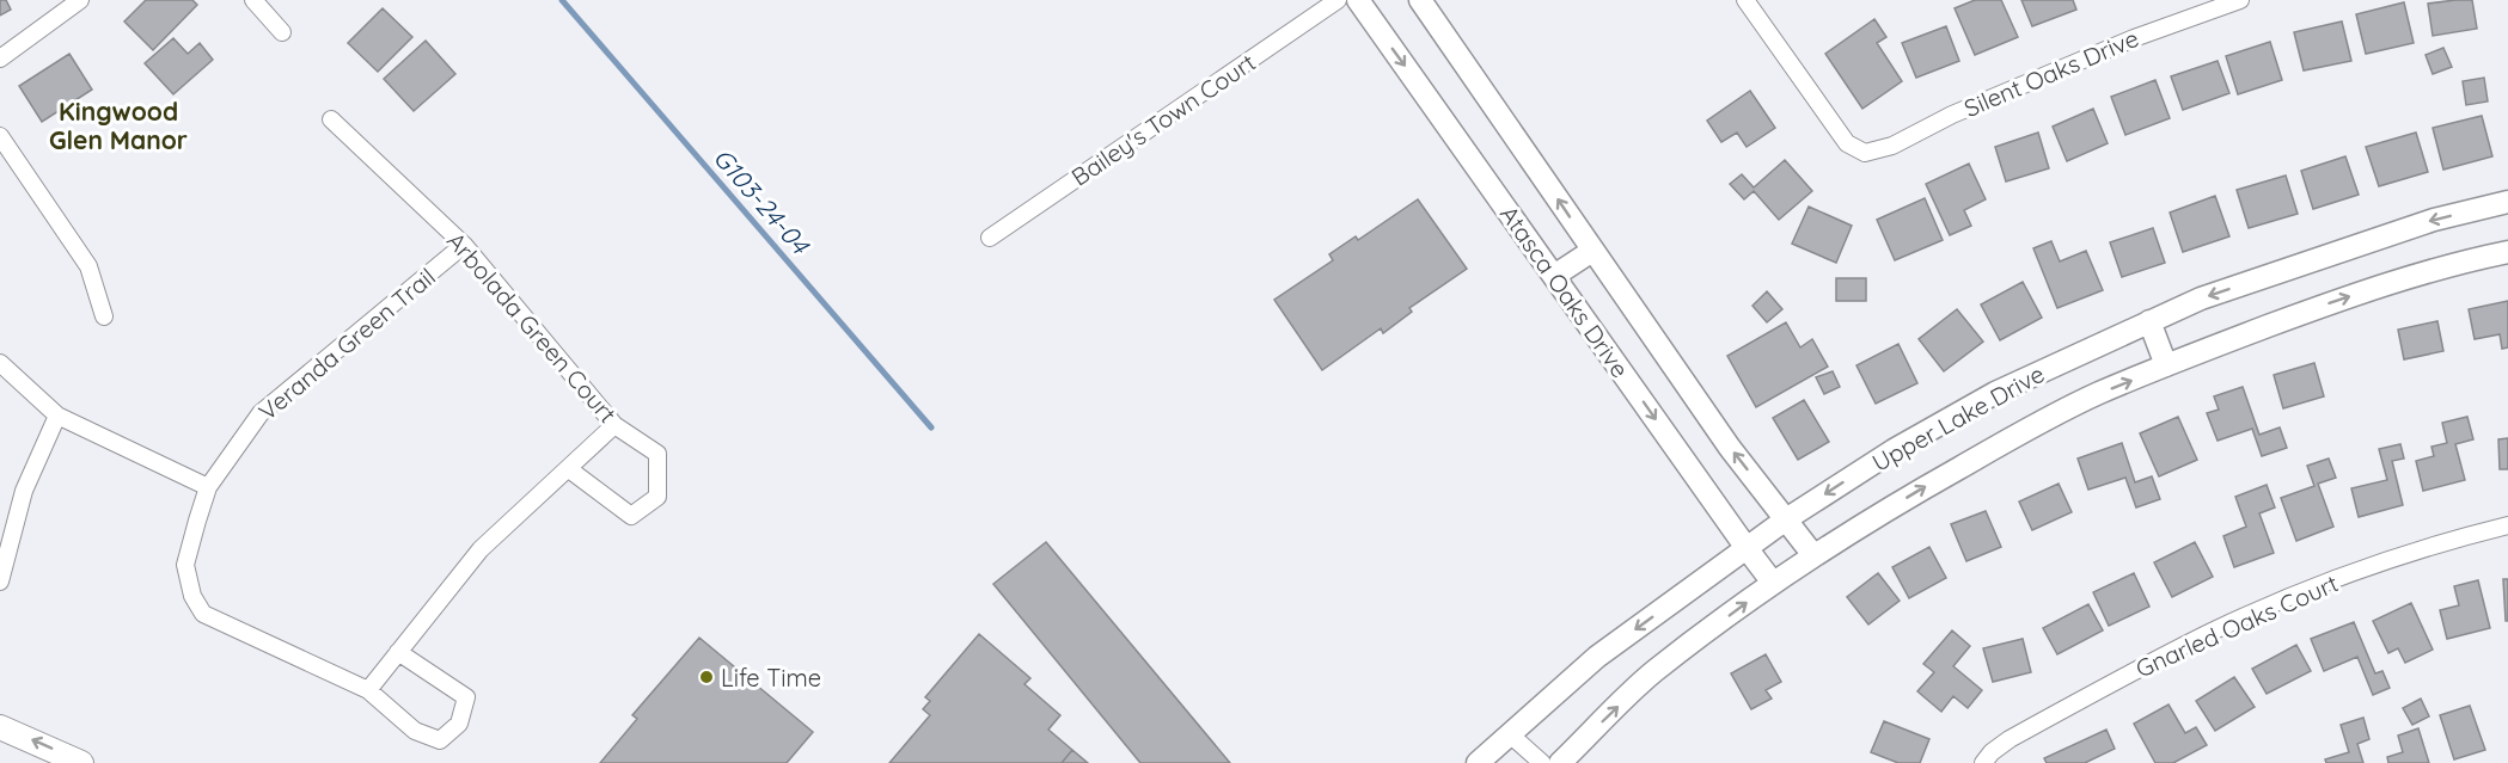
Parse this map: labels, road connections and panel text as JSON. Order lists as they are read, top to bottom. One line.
{"streets":{"street":["Silent Oaks Drive","Bailey's Town Court","Atasca Oaks Drive","Arbolada Green Court","Veranda Green Trail","Upper Lake Drive","Gnarled Oaks Court"]},"crossings":[["Atasca Oaks Drive","Upper Lake Drive"],["Arbolada Green Court","Veranda Green Trail"]],"districts":["Kingwood Glen Manor"],"water":["G103-24-04"],"places":["Life Time"]}
